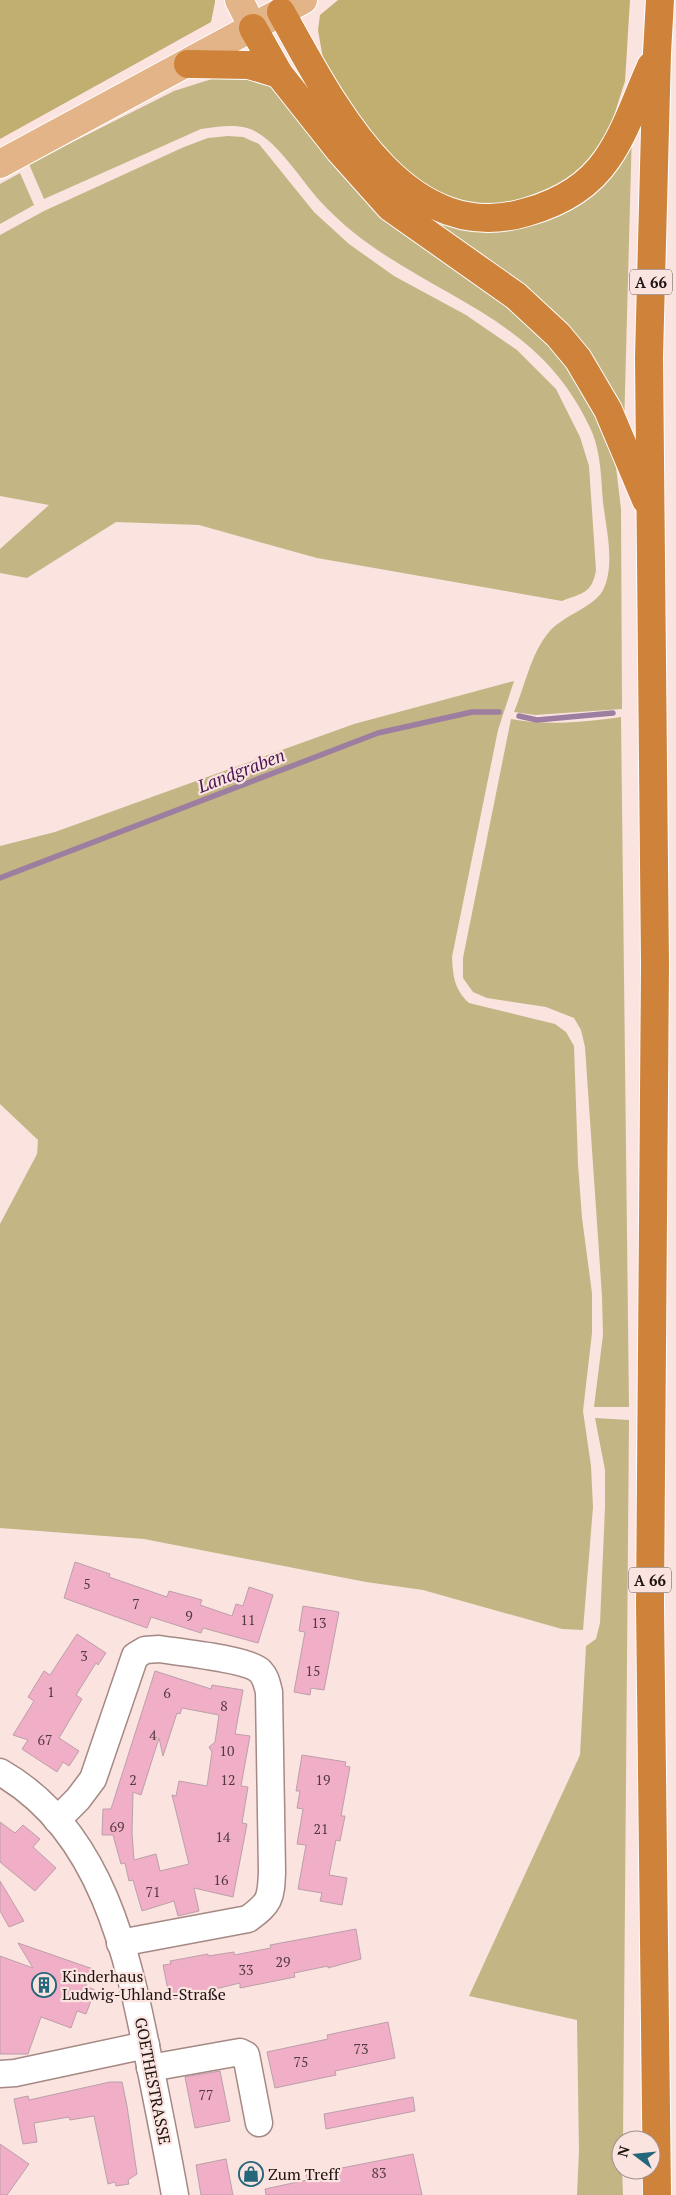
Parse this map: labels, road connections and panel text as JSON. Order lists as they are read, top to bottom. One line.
{"streets":{"highway":["A 66"],"street":["GOETHESTRASSE"]},"water":["Landgraben"],"places":{"building":["Kinderhaus Ludwig-Uhland-Straße"],"shop":["Zum Treff"]},"house_numbers":["5","7","9","11","13","3","15","1","6","8","4","67","10","2","12","19","69","21","14","16","71","29","33","73","75","77","83"],"north":"left"}
